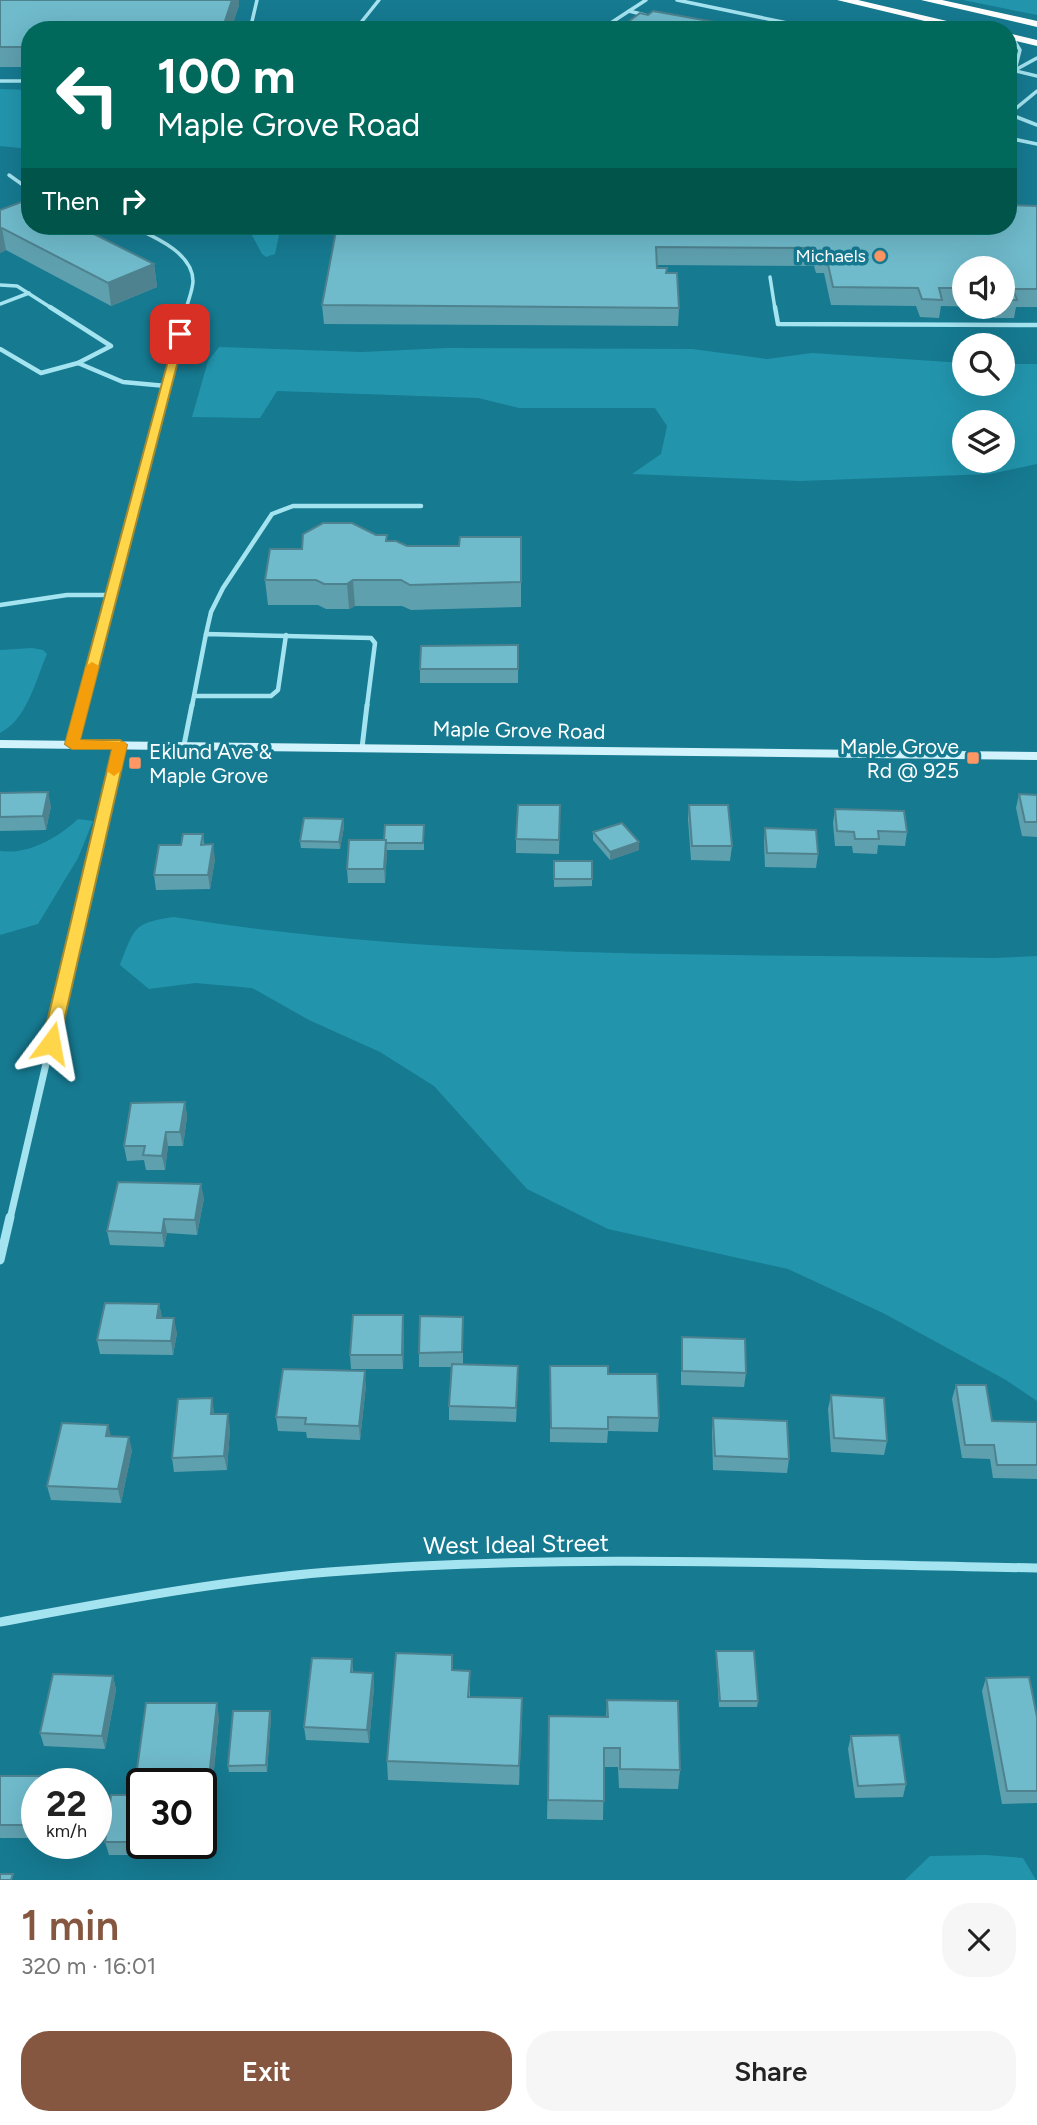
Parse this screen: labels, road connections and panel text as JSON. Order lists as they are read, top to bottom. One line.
{"streets":{"street":["Maple Grove Road","West Ideal Street"]},"places":{"other":["Michaels"],"transit":["Maple Grove Rd @ 925","Eklund Ave & Maple Grove"]},"page":{"turn":["100 m","Maple Grove Road"],"then":"Then","speed":"22 km/h","limit":"30","heading":["1 min","320 m · 16:01"],"buttons":["Exit","Share"]}}
